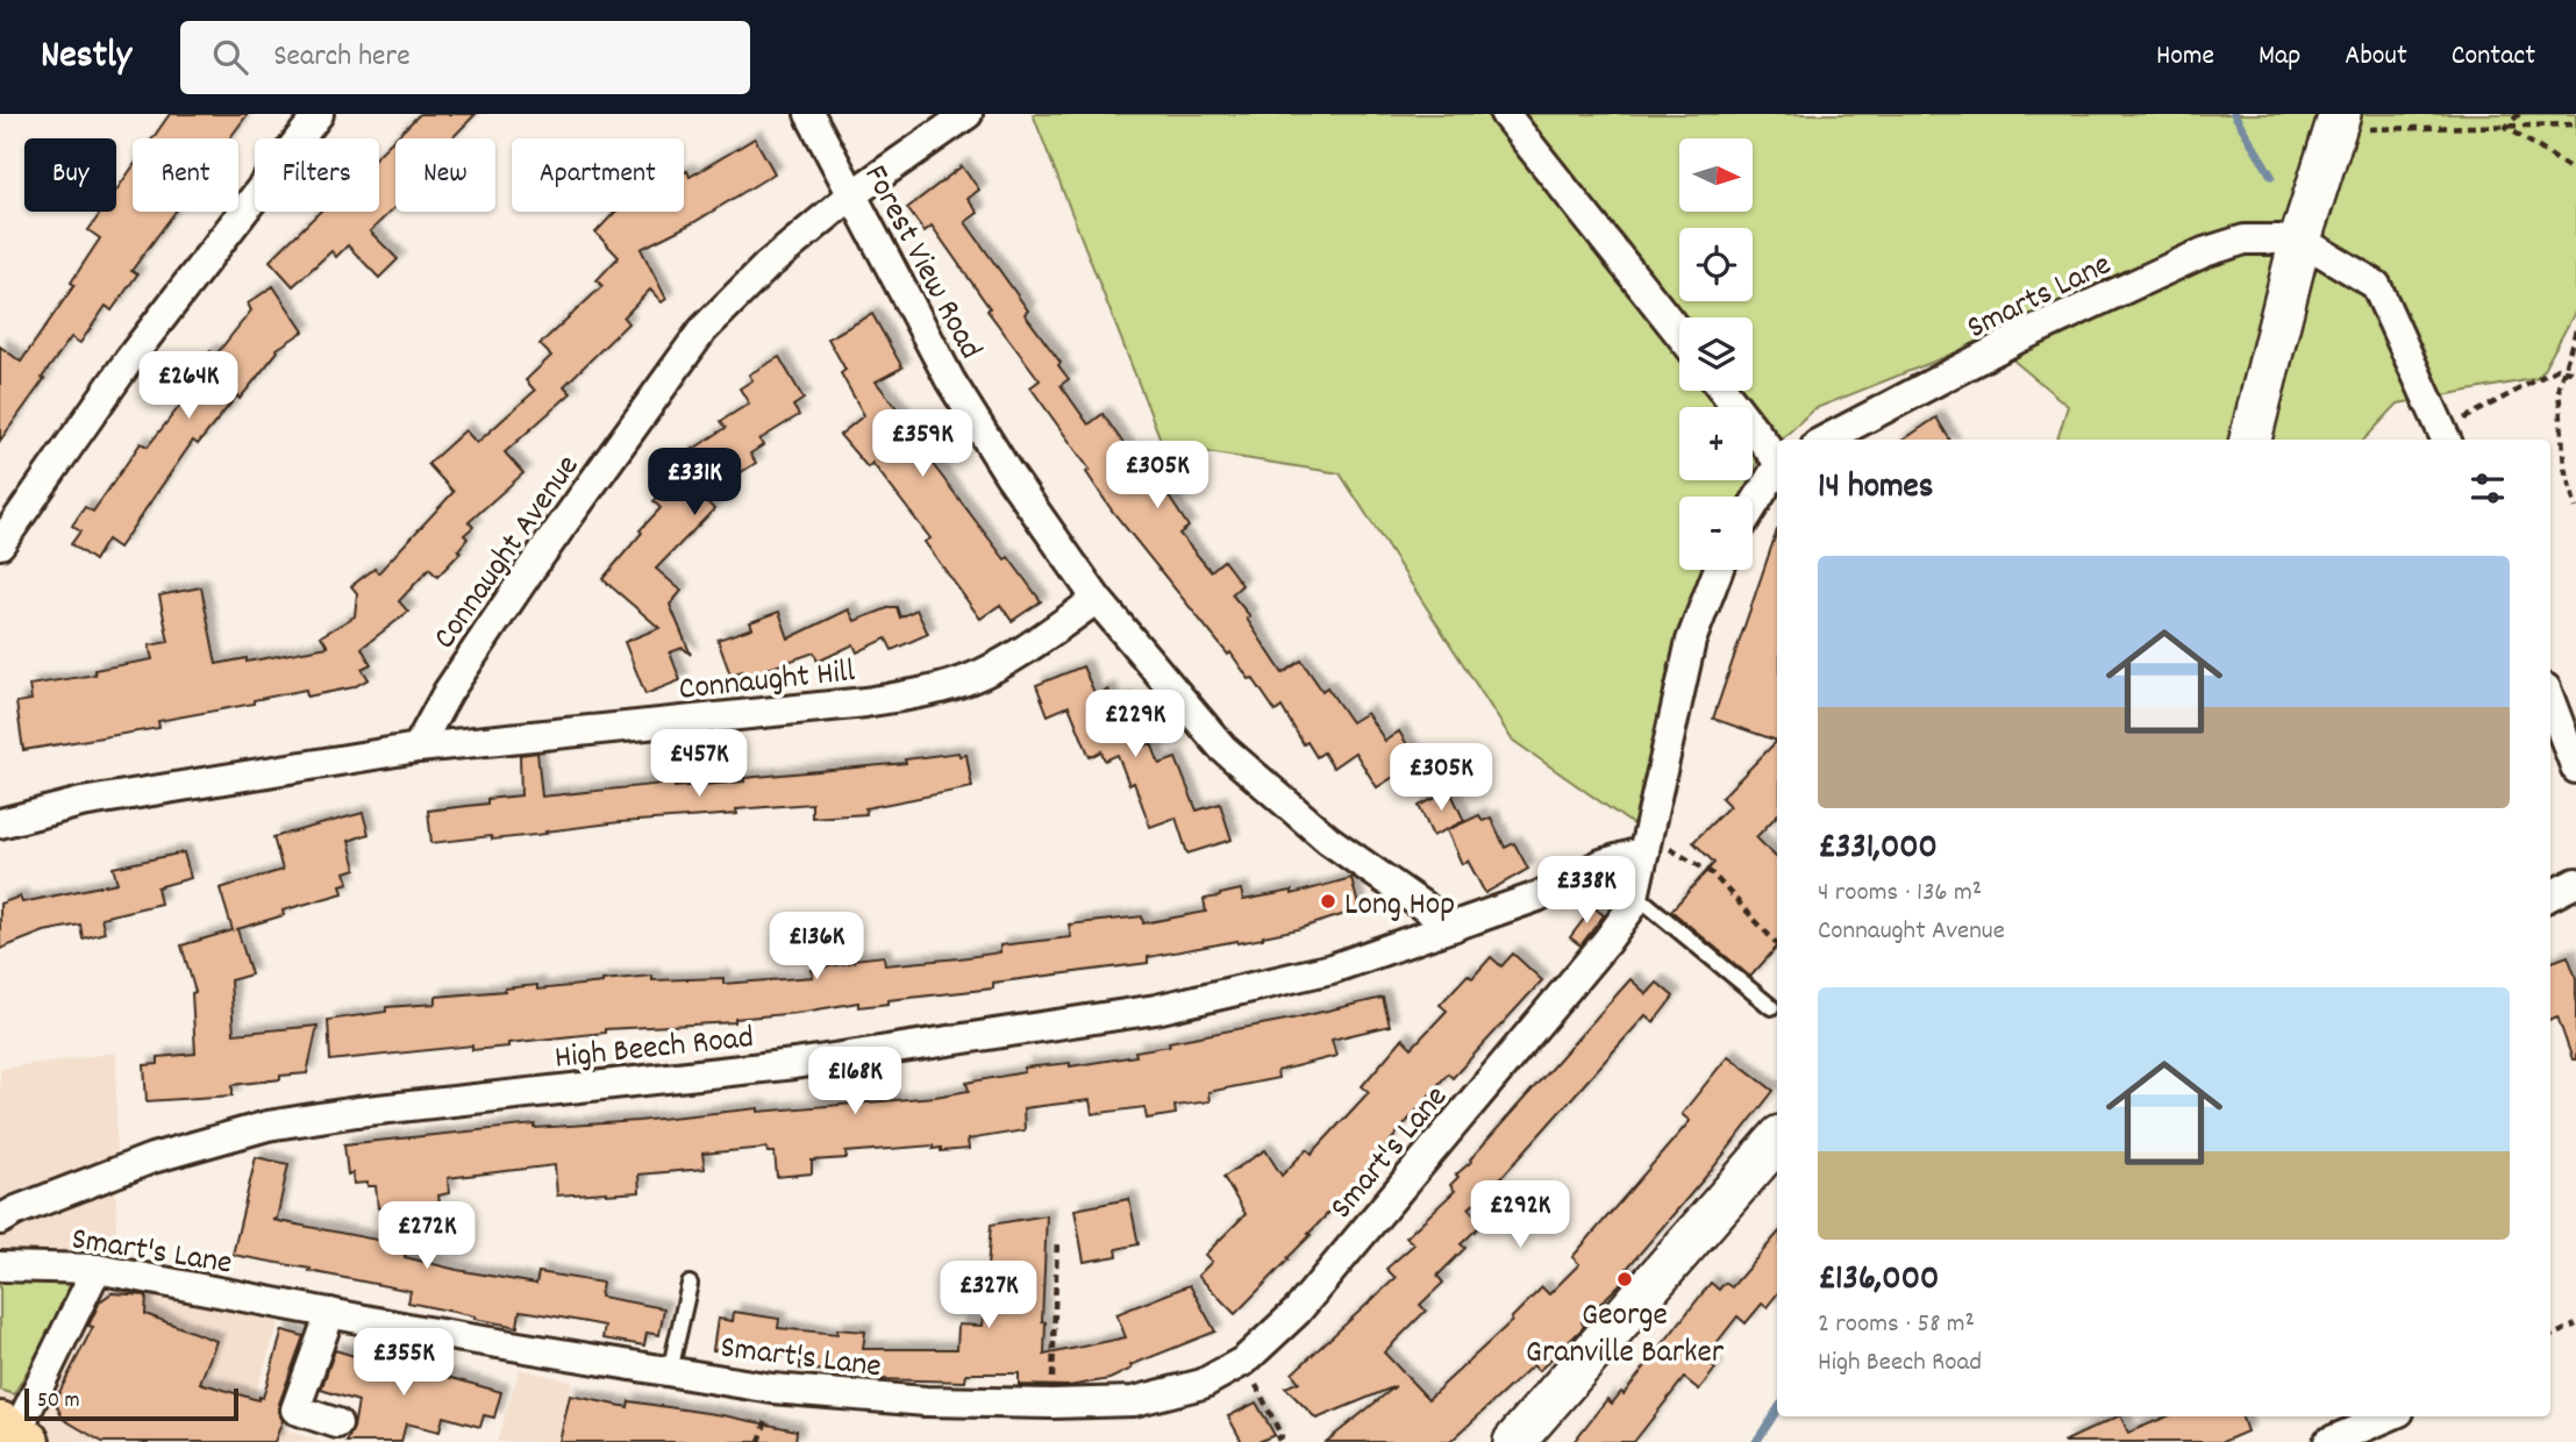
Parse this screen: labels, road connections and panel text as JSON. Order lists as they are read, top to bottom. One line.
{"streets":{"street":["Forest View Road","Smarts Lane","Connaught Avenue","Connaught Hill","High Beech Road","Smart's Lane"]},"crossings":[["Forest View Road","Connaught Avenue"],["Forest View Road","Connaught Hill"],["Forest View Road","High Beech Road"],["Connaught Avenue","Connaught Hill"]],"places":["Long Hop","George Granville Barker"],"scale_bar":"50 m","north":"right","page":{"header":"Nestly","search":"Search here","nav":["Home","Map","About","Contact"],"map_buttons":["+","−"],"chip":["Buy","Rent","Filters","New","Apartment"],"price":["£264K","£359K","£305K","£331K","£229K","£457K","£305K","£338K","£136K","£168K","£292K","£272K","£327K","£355K"],"heading":"14 homes","list":[{"name":"£331,000","note":"4 rooms · 136 m² · Connaught Avenue"},{"name":"£136,000","note":"2 rooms · 58 m² · High Beech Road"}],"scale":"50 m"}}
